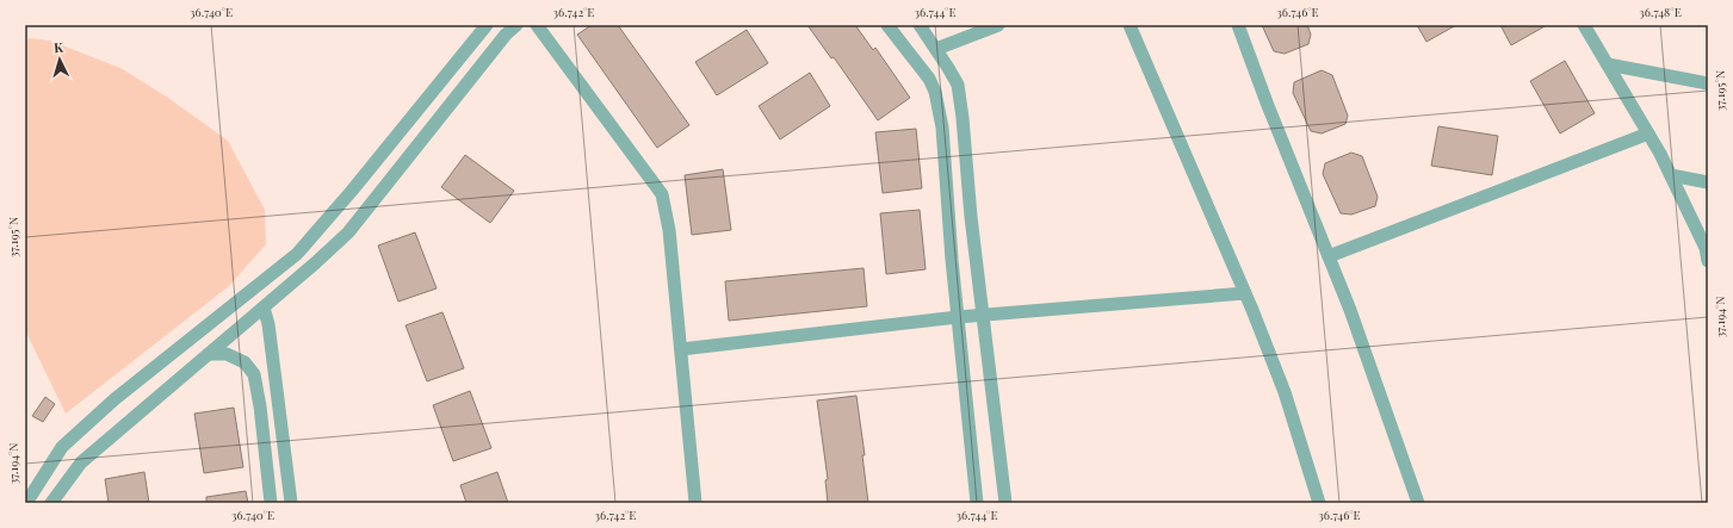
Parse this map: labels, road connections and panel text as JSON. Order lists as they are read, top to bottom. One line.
{"north":"top","coordinates":["36.740°E","36.742°E","36.744°E","36.746°E","36.748°E","37.195°N","37.194°N"]}
